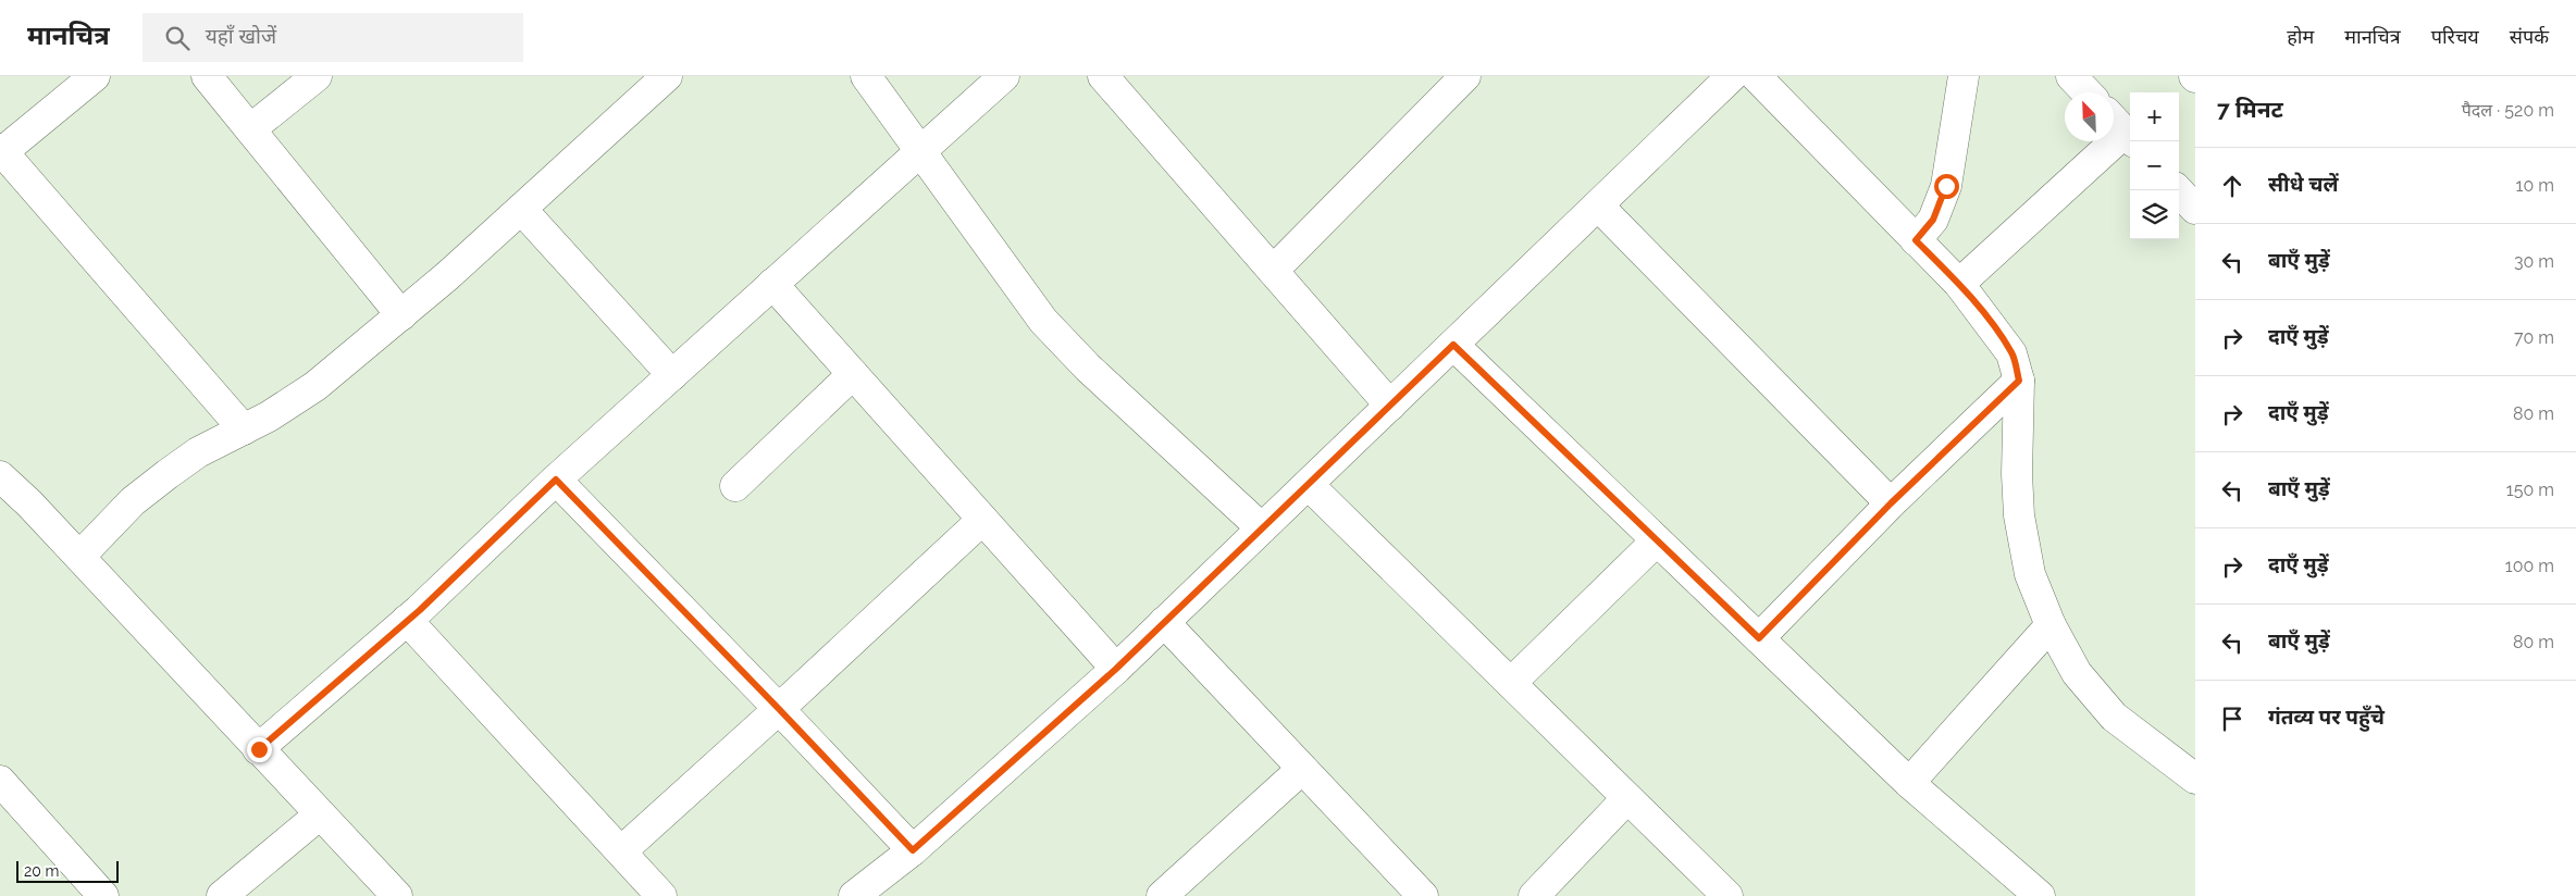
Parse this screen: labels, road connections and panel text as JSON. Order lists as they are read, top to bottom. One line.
{"scale_bar":"20 m","north":"top left","page":{"header":"मानचित्र","search":"यहाँ खोजें","nav":["होम","मानचित्र","परिचय","संपर्क"],"heading":["7 मिनट","पैदल · 520 m"],"map_buttons":["+","−"],"list":[["सीधे चलें","10 m"],["बाएँ मुड़ें","30 m"],["दाएँ मुड़ें","70 m"],["दाएँ मुड़ें","80 m"],["बाएँ मुड़ें","150 m"],["दाएँ मुड़ें","100 m"],["बाएँ मुड़ें","80 m"],"गंतव्य पर पहुँचे"],"scale":"20 m"}}
